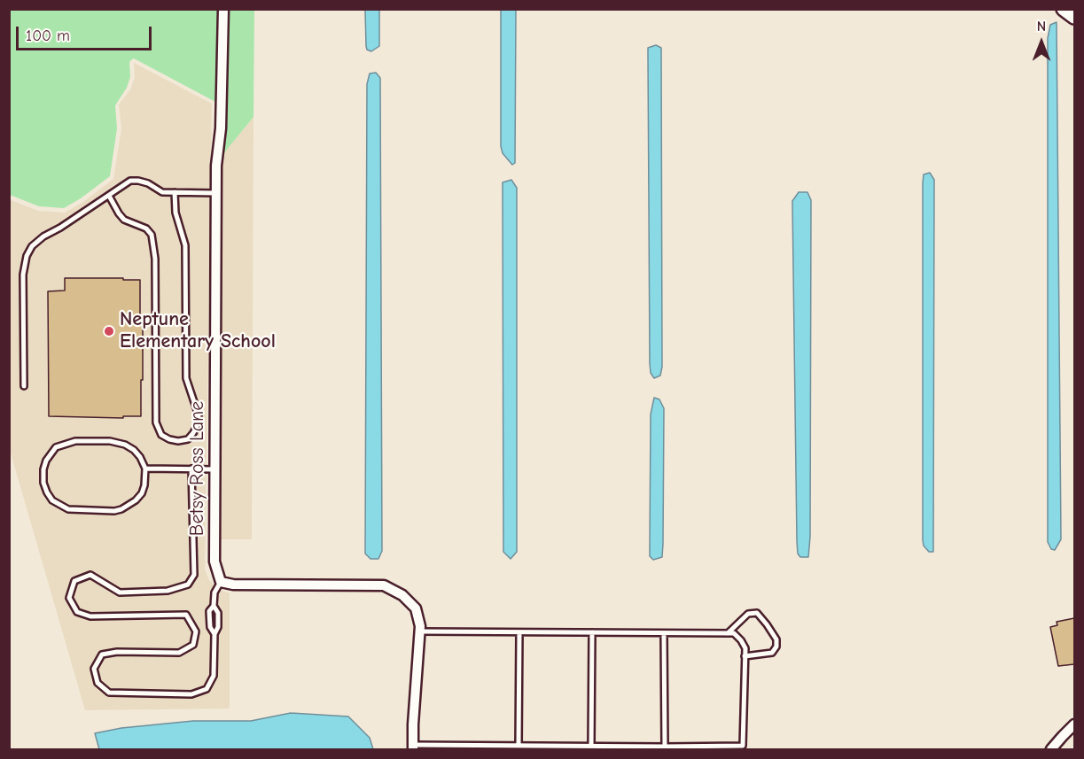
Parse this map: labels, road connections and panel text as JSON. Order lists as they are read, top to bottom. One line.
{"streets":{"street":["Betsy Ross Lane"]},"places":["Neptune Elementary School"],"scale_bar":"100 m","north":"top"}
